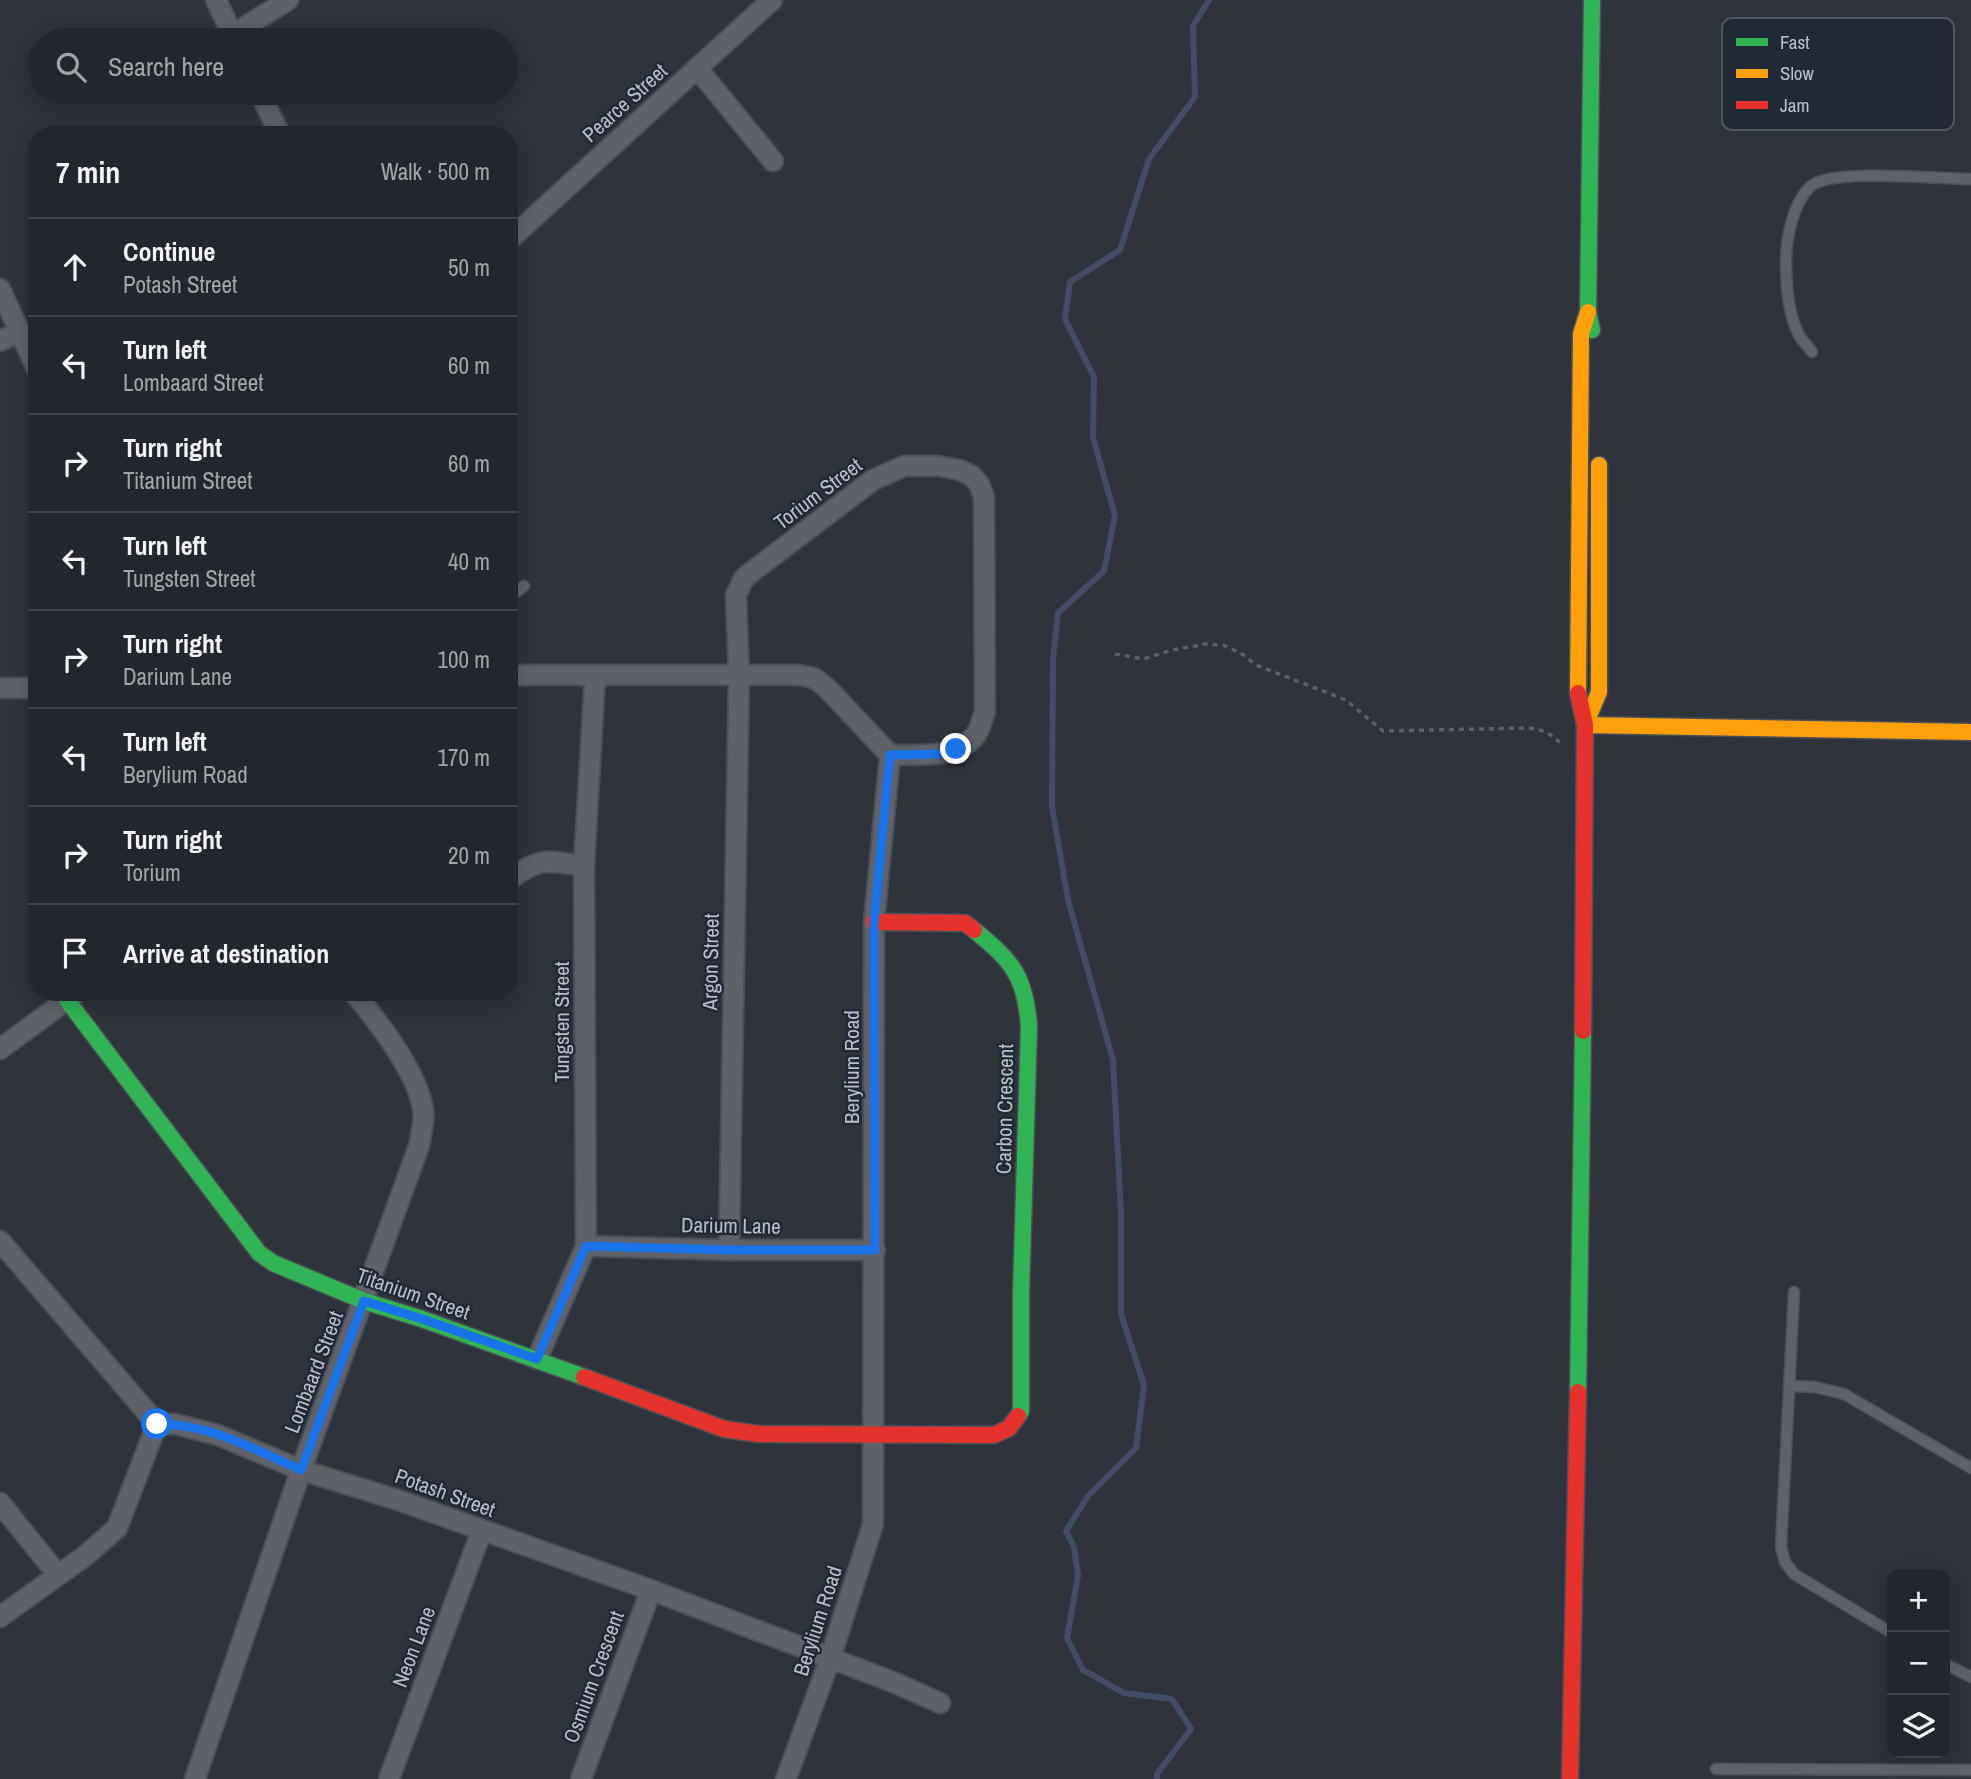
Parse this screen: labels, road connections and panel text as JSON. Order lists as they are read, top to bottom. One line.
{"streets":{"street":["Pearce Street","Torium Street","Argon Street","Tungsten Street","Berylium Road","Carbon Crescent","Darium Lane","Titanium Street","Lombaard Street","Potash Street","Neon Lane","Osmium Crescent"]},"crossings":[["Torium Street","Argon Street"],["Torium Street","Berylium Road"],["Argon Street","Darium Lane"],["Tungsten Street","Darium Lane"],["Tungsten Street","Titanium Street"],["Berylium Road","Carbon Crescent"],["Berylium Road","Darium Lane"],["Berylium Road","Titanium Street"],["Berylium Road","Potash Street"],["Carbon Crescent","Titanium Street"],["Titanium Street","Lombaard Street"],["Lombaard Street","Potash Street"],["Potash Street","Neon Lane"],["Potash Street","Osmium Crescent"]],"legend":["Fast","Slow","Jam"],"page":{"search":"Search here","heading":["7 min","Walk · 500 m"],"list":[["Continue","Potash Street","50 m"],["Turn left","Lombaard Street","60 m"],["Turn right","Titanium Street","60 m"],["Turn left","Tungsten Street","40 m"],["Turn right","Darium Lane","100 m"],["Turn left","Berylium Road","170 m"],["Turn right","Torium","20 m"],"Arrive at destination"],"map_buttons":["+","−"]}}
